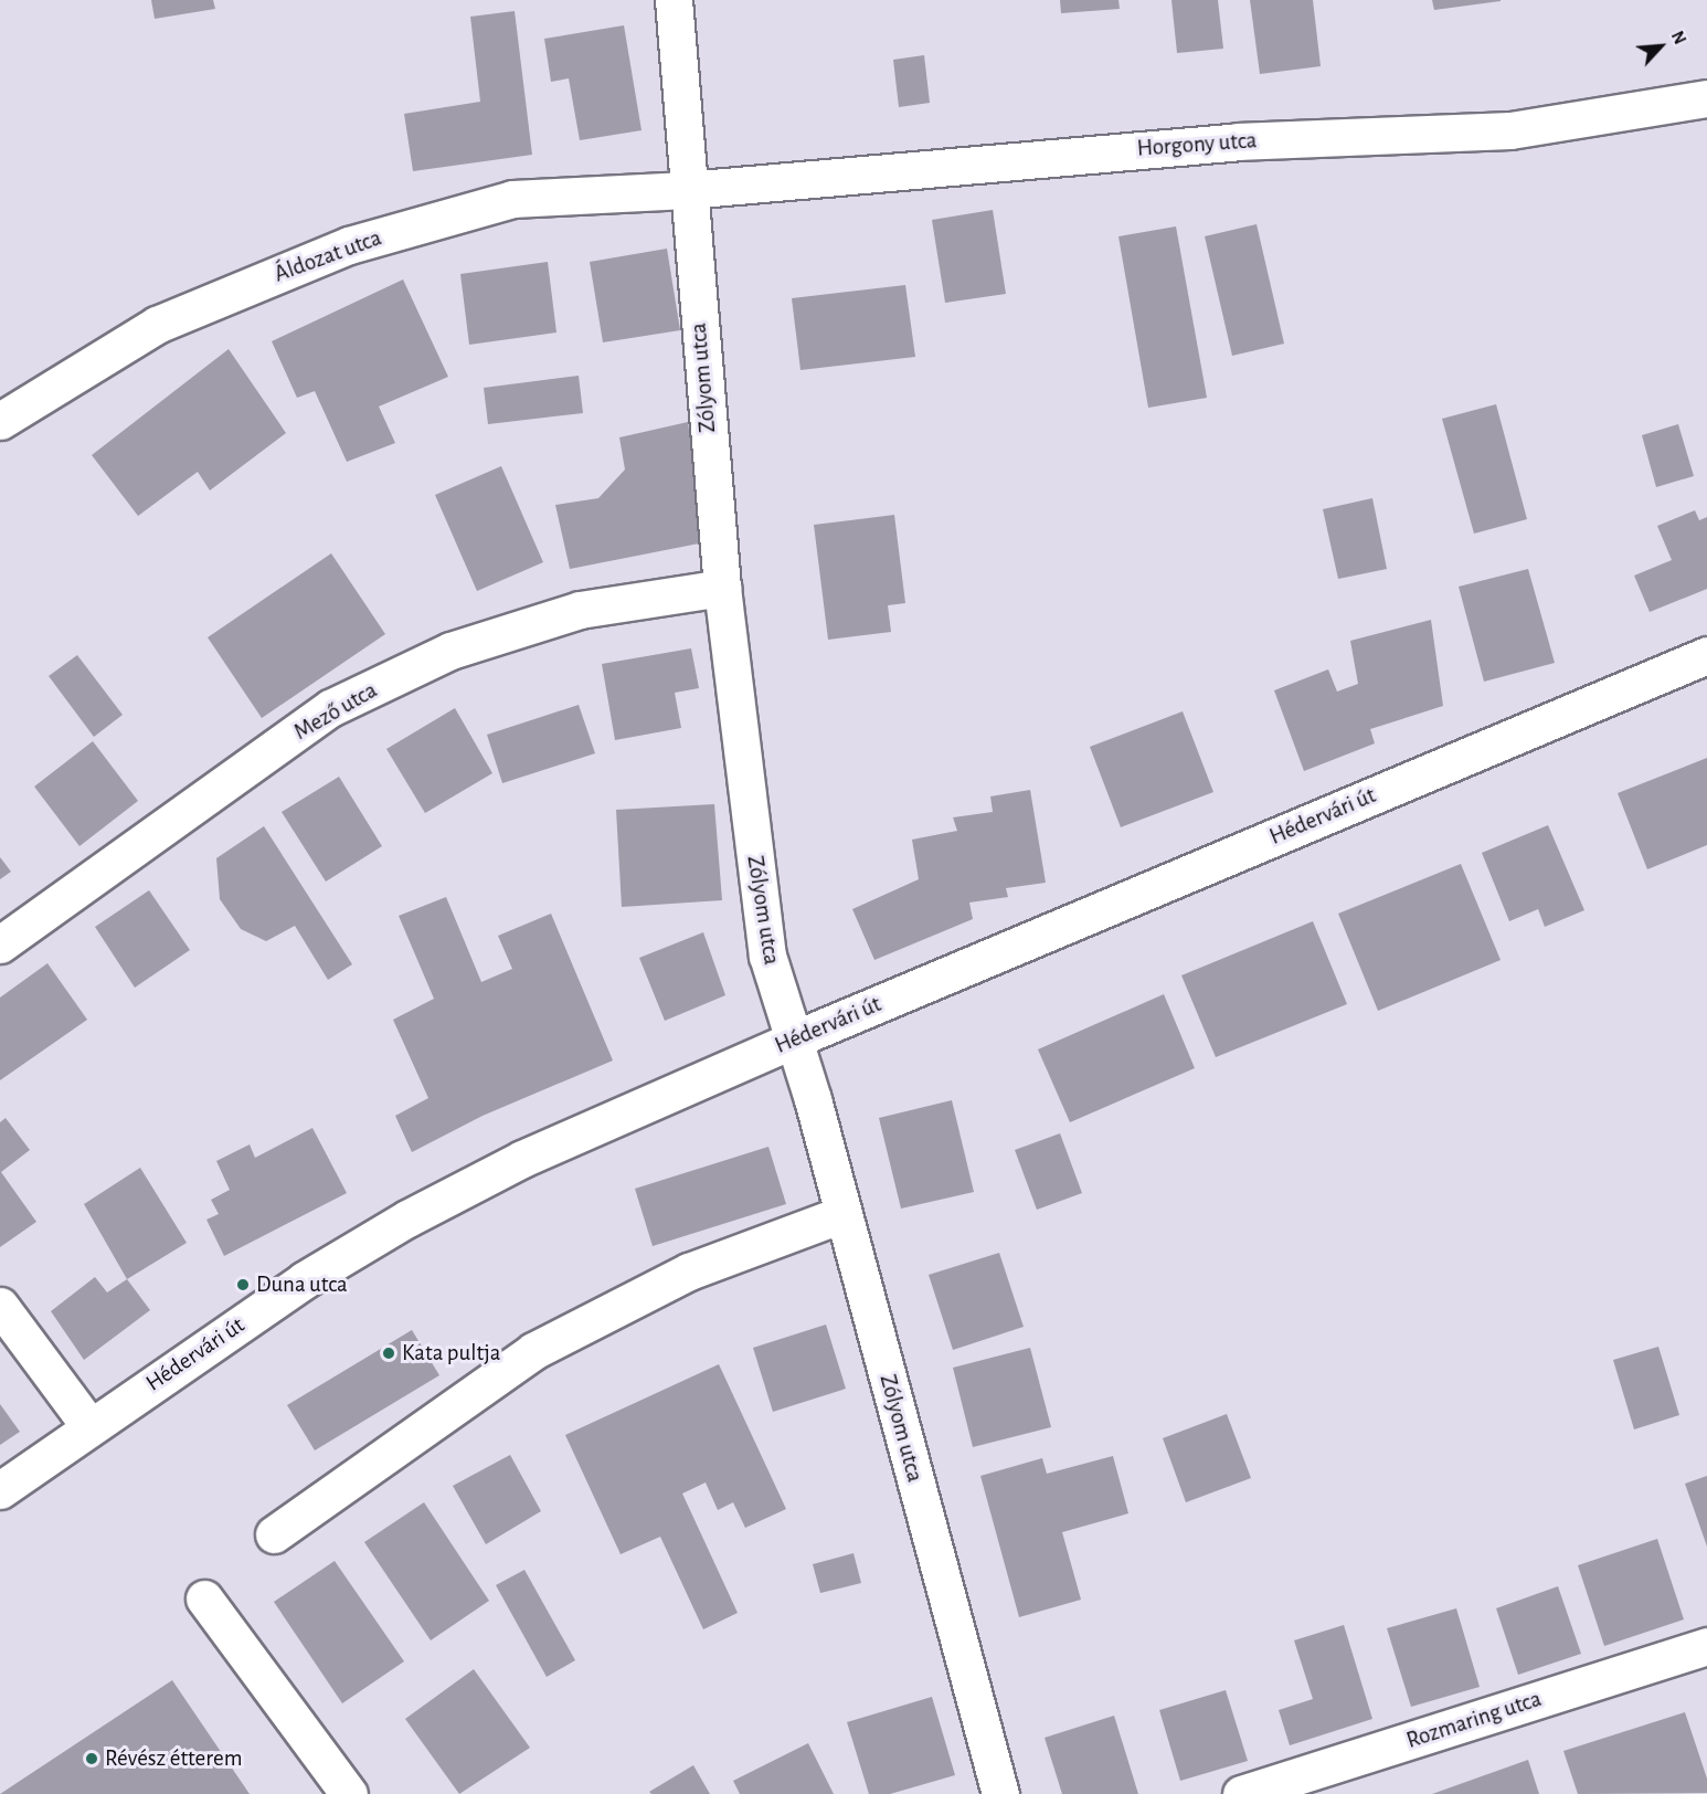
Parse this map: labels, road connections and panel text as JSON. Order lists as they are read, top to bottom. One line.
{"streets":{"street":["Horgony utca","Áldozat utca","Zólyom utca","Mező utca","Hédervári út","Rozmaring utca"]},"crossings":[["Horgony utca","Áldozat utca"],["Horgony utca","Zólyom utca"],["Áldozat utca","Zólyom utca"],["Zólyom utca","Mező utca"],["Zólyom utca","Hédervári út"]],"places":["Duna utca","Kata pultja","Révész étterem"],"north":"top right"}
